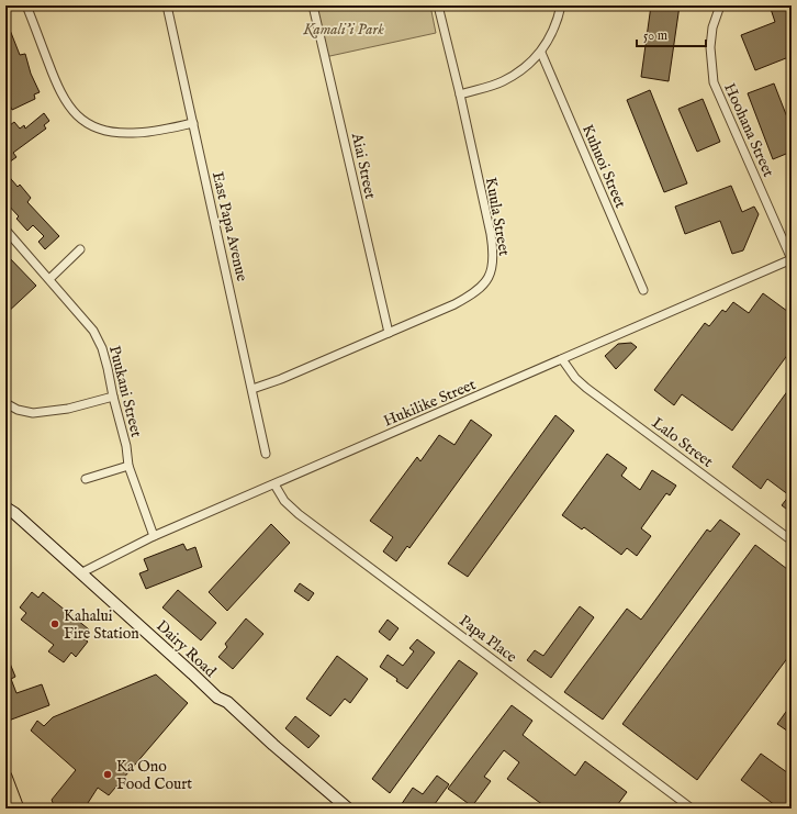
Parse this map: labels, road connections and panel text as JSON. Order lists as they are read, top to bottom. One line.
{"streets":{"main road":["Dairy Road"],"street":["Hoohana Street","Aiai Street","Kuhuoi Street","Kuula Street","East Papa Avenue","Puukani Street","Hukilike Street","Lalo Street","Papa Place"]},"crossings":[["Hoohana Street","Hukilike Street"],["Aiai Street","Kuula Street"],["Kuula Street","East Papa Avenue"],["Puukani Street","Hukilike Street"],["Hukilike Street","Lalo Street"],["Hukilike Street","Papa Place"],["Hukilike Street","Dairy Road"]],"parks":["Kamali'i Park"],"places":["Kahalui Fire Station","Ka Ono Food Court"],"scale_bar":"50 m"}
